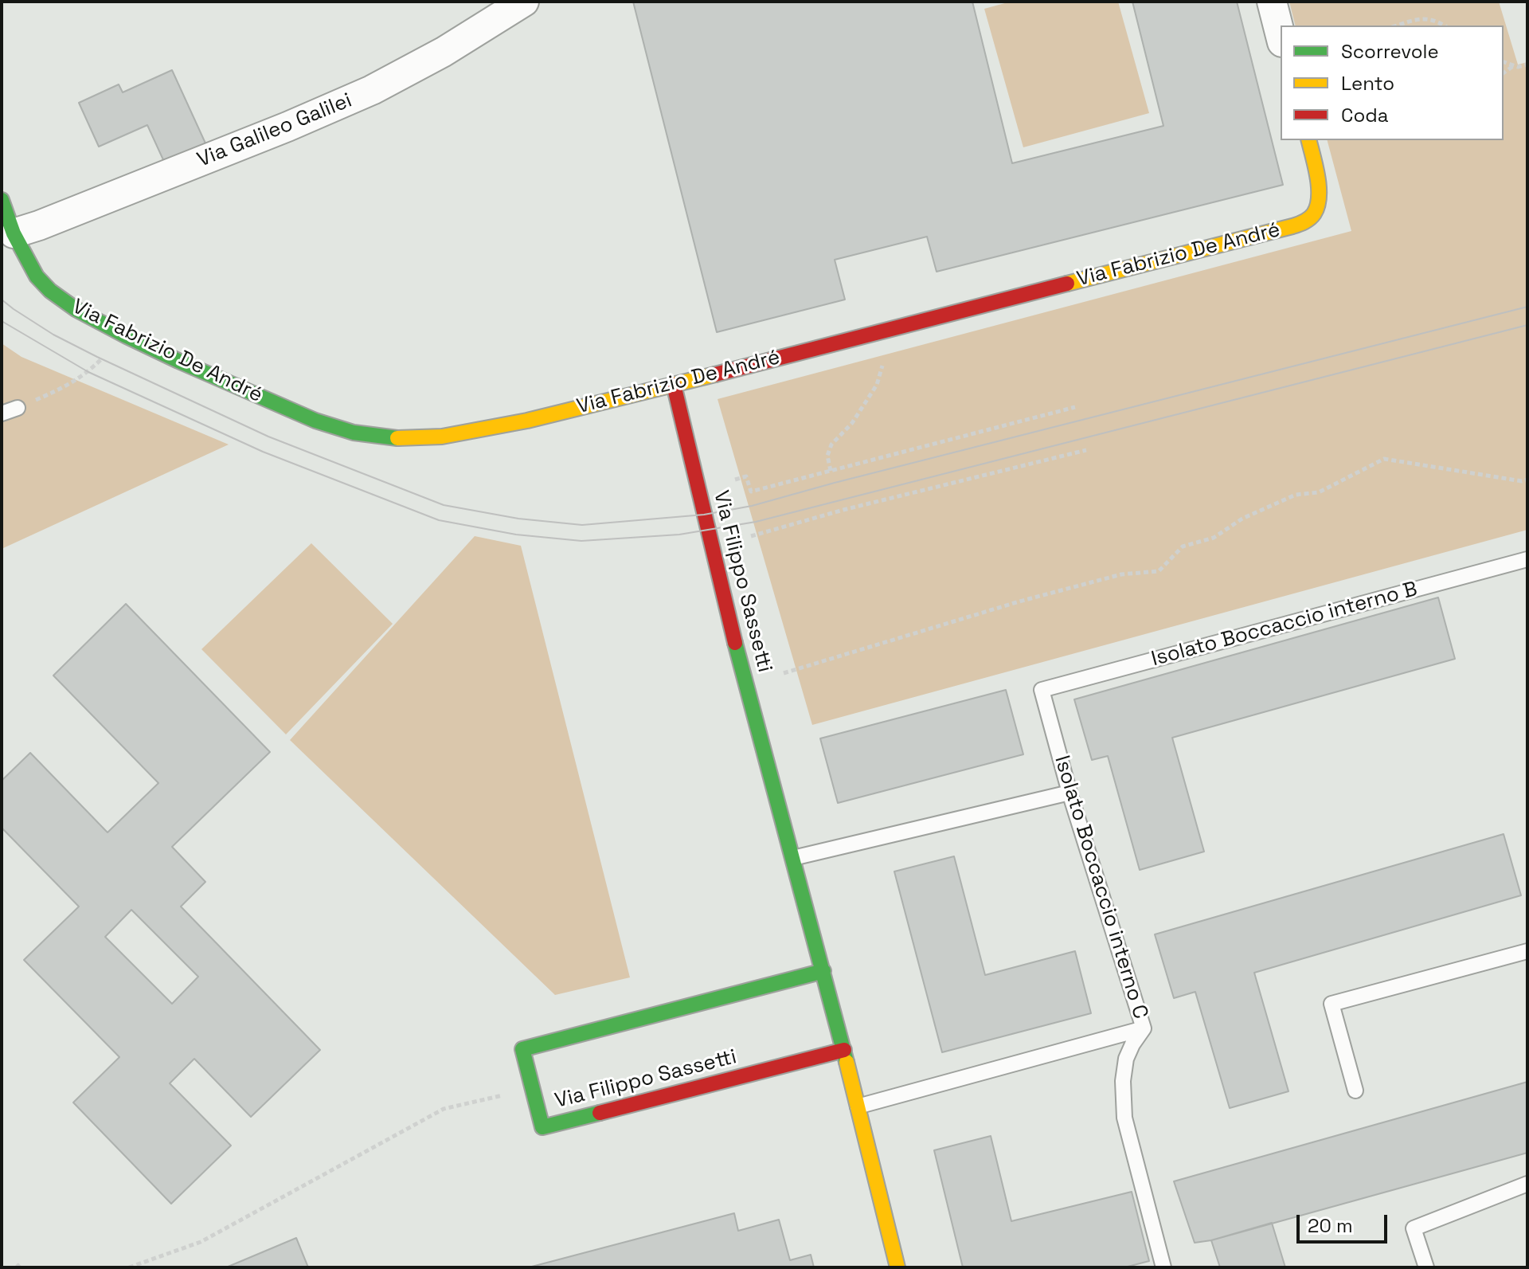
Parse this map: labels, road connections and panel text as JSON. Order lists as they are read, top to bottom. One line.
{"streets":{"street":["Via Galileo Galilei","Via Fabrizio De André","Via Filippo Sassetti"],"lane":["Isolato Boccaccio interno B","Isolato Boccaccio interno C"]},"crossings":[["Via Galileo Galilei","Via Fabrizio De André"],["Via Fabrizio De André","Via Filippo Sassetti"],["Isolato Boccaccio interno B","Isolato Boccaccio interno C"]],"legend":["Scorrevole","Lento","Coda"],"scale_bar":"20 m"}
